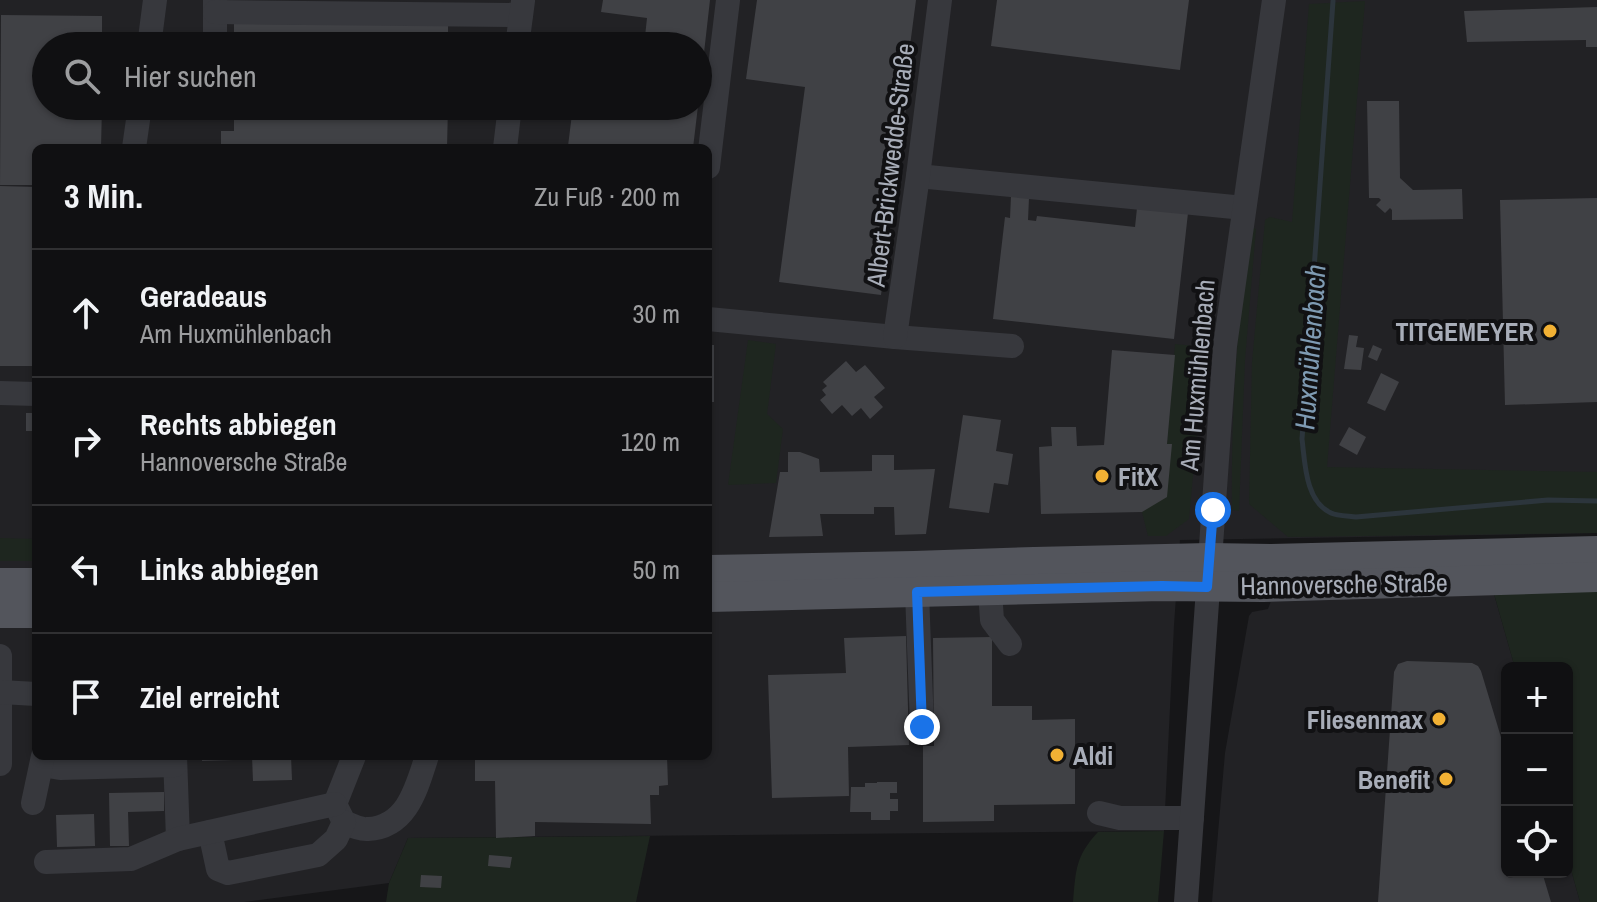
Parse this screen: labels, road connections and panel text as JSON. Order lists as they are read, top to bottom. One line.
{"streets":{"main road":["Hannoversche Straße"],"street":["Albert-Brickwedde-Straße","Am Huxmühlenbach"]},"crossings":[["Am Huxmühlenbach","Hannoversche Straße"]],"water":["Huxmühlenbach"],"places":["TITGEMEYER","FitX","Fliesenmax","Aldi","Benefit"],"page":{"search":"Hier suchen","heading":["3 Min.","Zu Fuß · 200 m"],"list":[["Geradeaus","Am Huxmühlenbach","30 m"],["Rechts abbiegen","Hannoversche Straße","120 m"],["Links abbiegen","50 m"],"Ziel erreicht"],"map_buttons":["+","−"]}}
